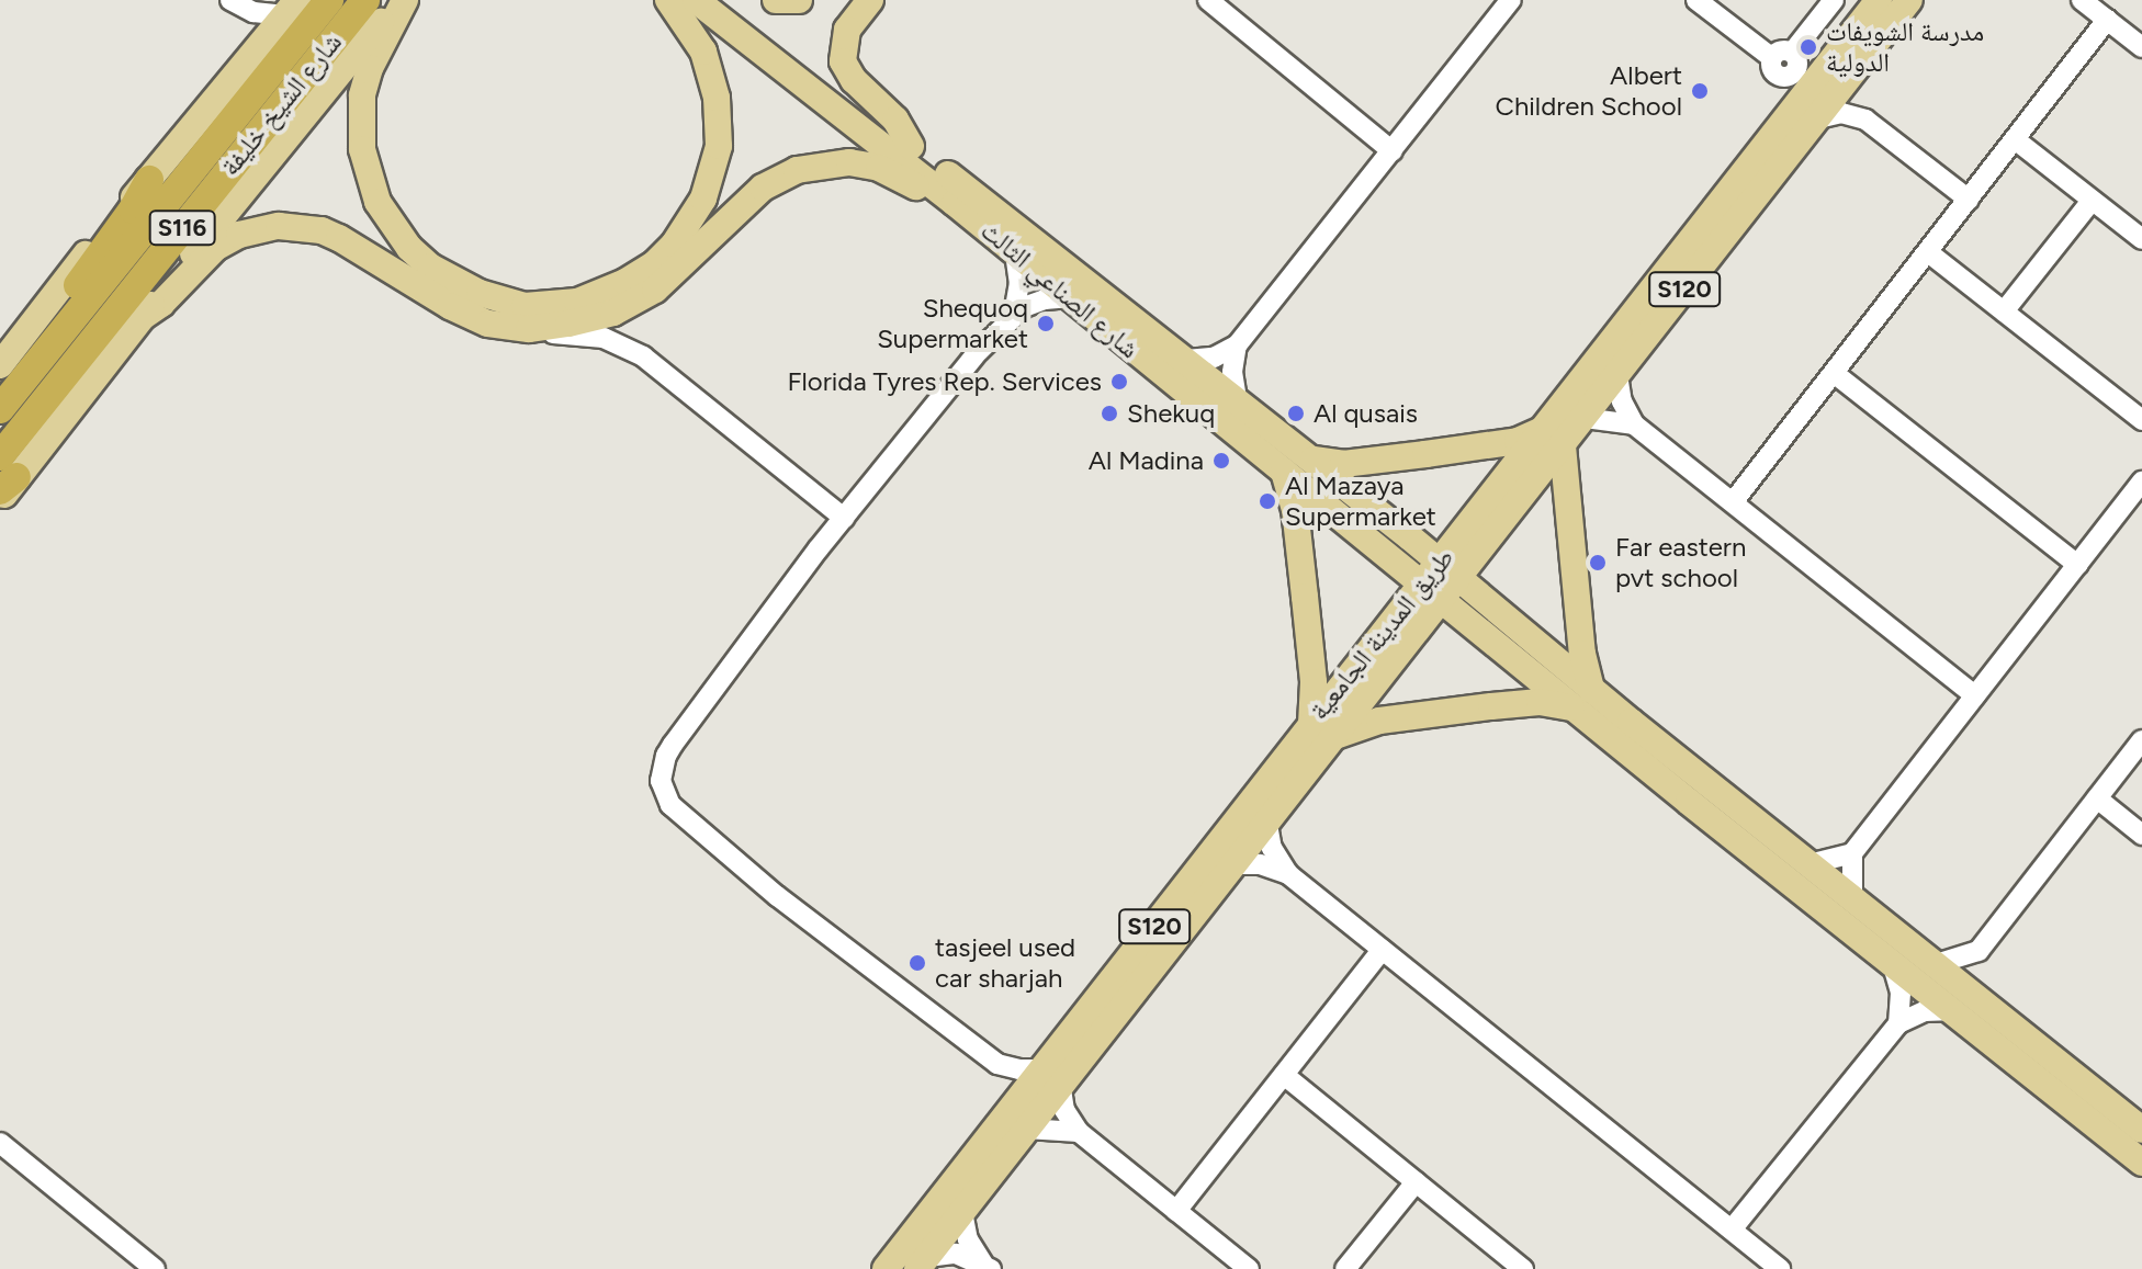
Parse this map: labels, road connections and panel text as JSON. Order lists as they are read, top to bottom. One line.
{"streets":{"highway":["شارع الشيخ خليفة","S116"],"main road":["شارع الصناعي الثالث","S120","طريق المدينة الجامعية"]},"crossings":[["شارع الصناعي الثالث","طريق المدينة الجامعية"]],"places":["مدرسة الشويفات الدولية","Albert Children School","Shequoq Supermarket","Florida Tyres Rep. Services","Shekuq","Al qusais","Al Madina","Al Mazaya Supermarket","Far eastern pvt school","tasjeel used car sharjah"]}
